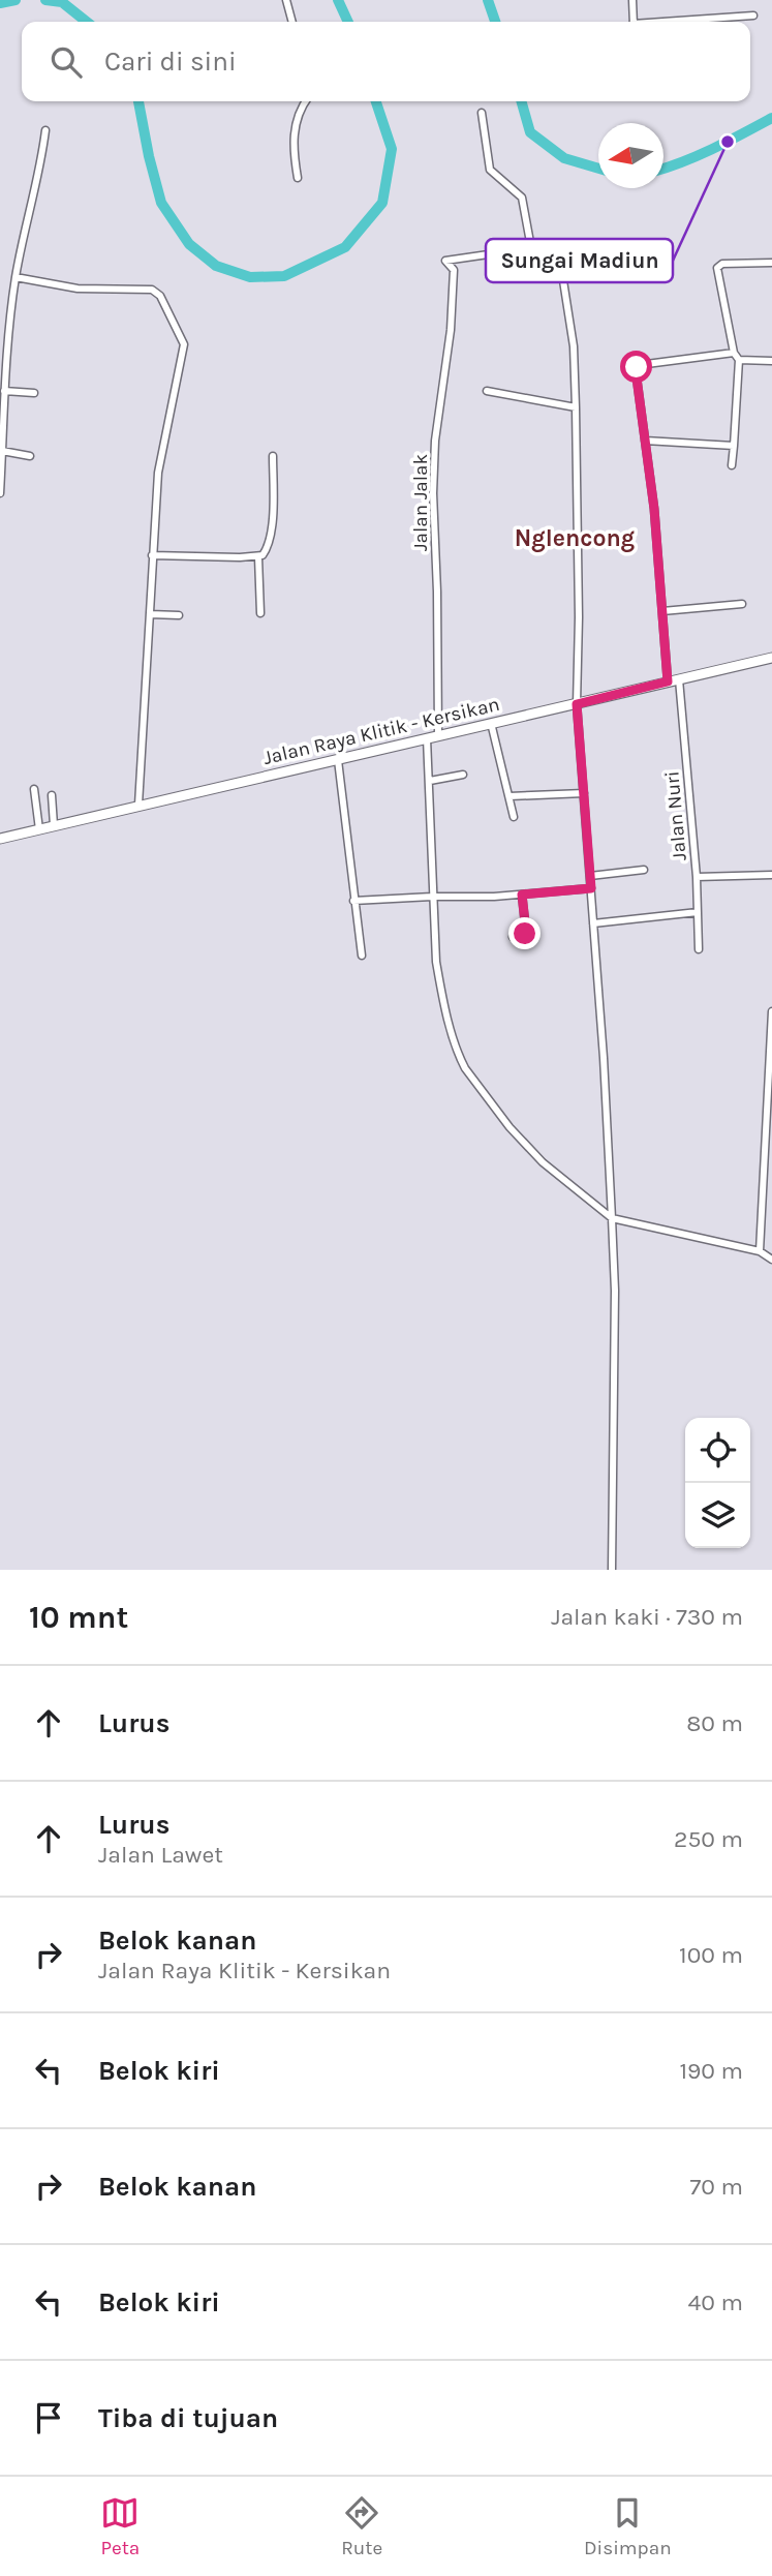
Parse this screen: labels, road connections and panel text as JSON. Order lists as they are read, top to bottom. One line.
{"streets":{"street":["Jalan Jalak","Jalan Raya Klitik - Kersikan","Jalan Nuri"]},"crossings":[["Jalan Jalak","Jalan Raya Klitik - Kersikan"],["Jalan Raya Klitik - Kersikan","Jalan Nuri"]],"districts":["Nglencong"],"places":["Sungai Madiun"],"north":"left","page":{"search":"Cari di sini","heading":["10 mnt","Jalan kaki · 730 m"],"list":[["Lurus","80 m"],["Lurus","Jalan Lawet","250 m"],["Belok kanan","Jalan Raya Klitik - Kersikan","100 m"],["Belok kiri","190 m"],["Belok kanan","70 m"],["Belok kiri","40 m"],"Tiba di tujuan"],"nav":["Peta","Rute","Disimpan"]}}
